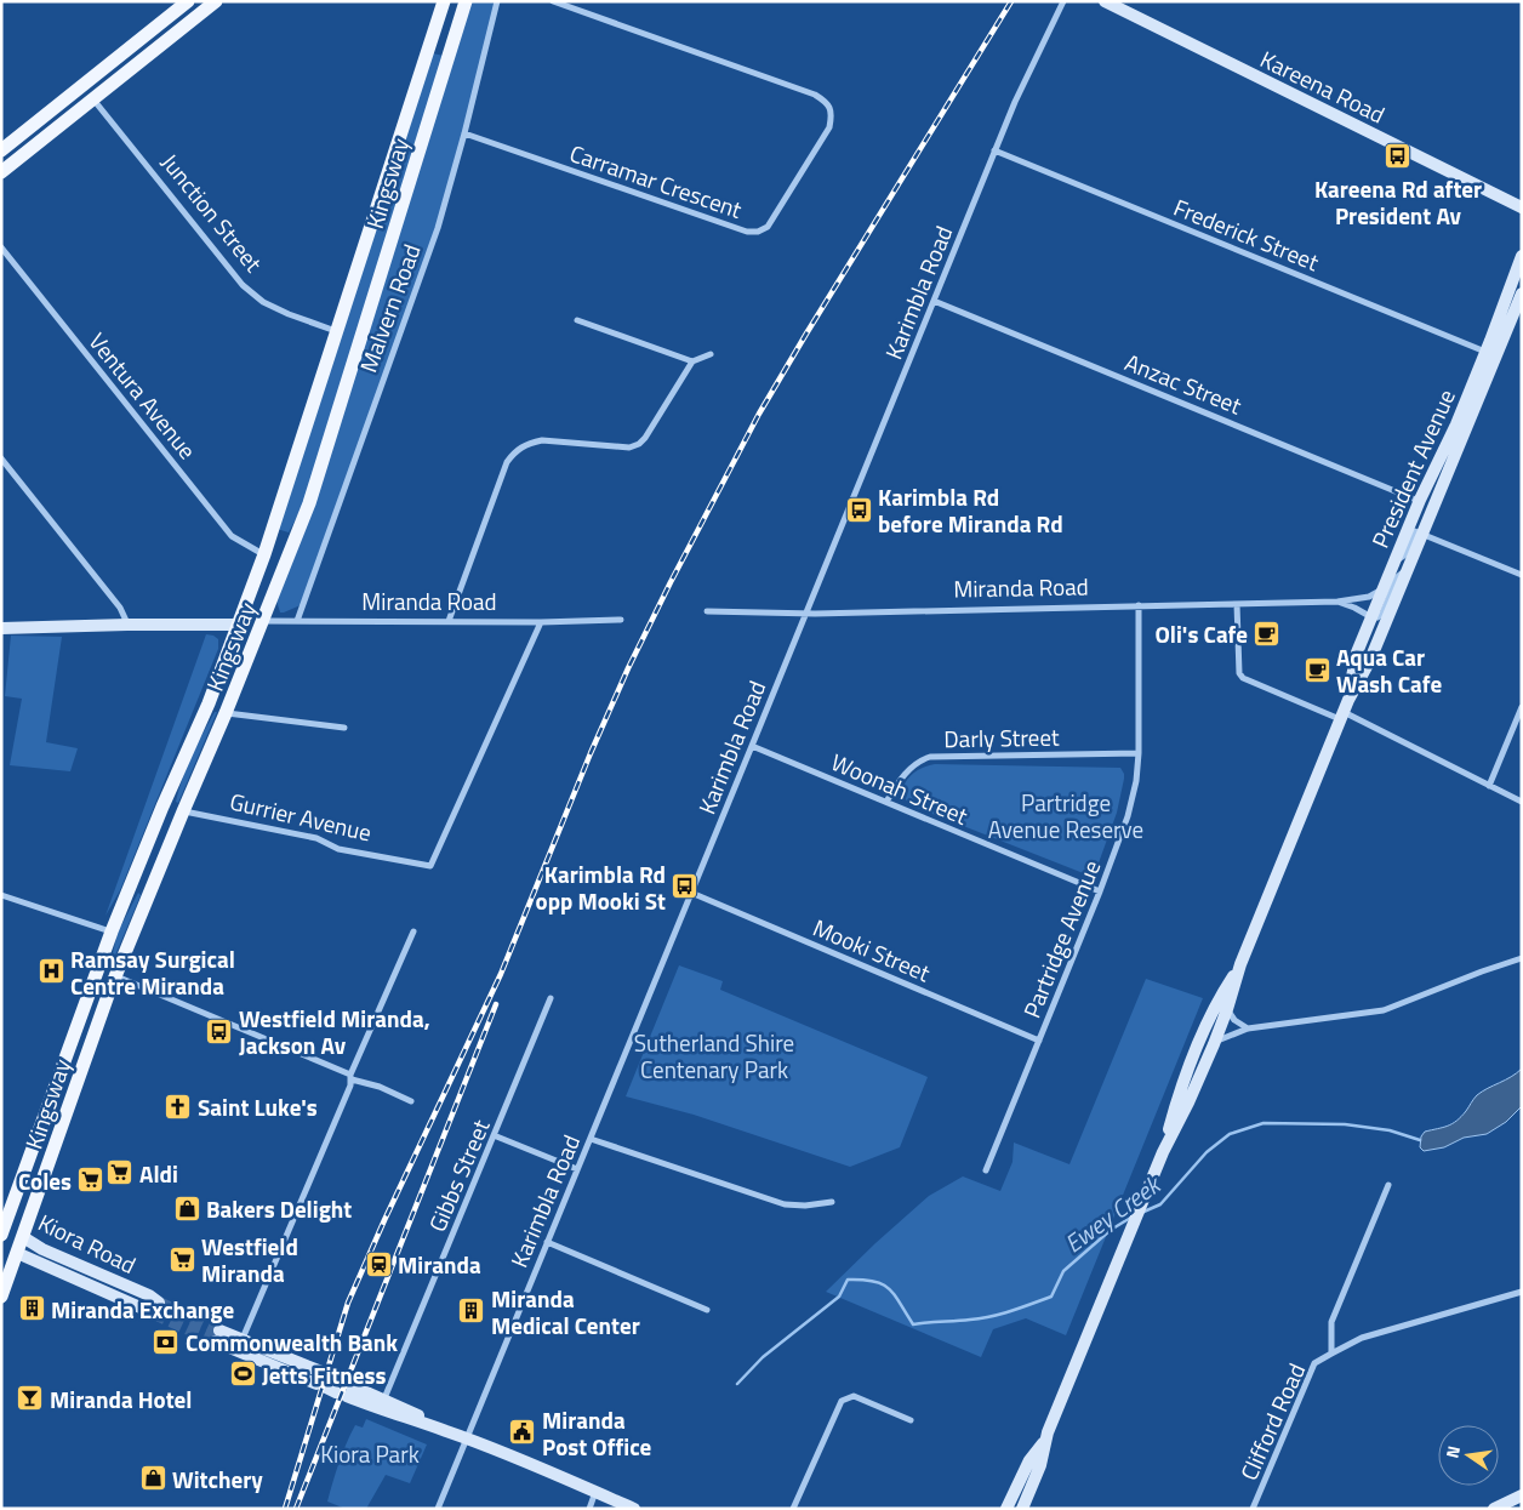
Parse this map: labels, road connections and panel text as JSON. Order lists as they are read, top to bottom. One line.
{"streets":{"main road":["Kareena Road","Kingsway","Junction Street","President Avenue","Miranda Road","Gurrier Avenue","Kiora Road"],"street":["Carramar Crescent","Frederick Street","Karimbla Road","Malvern Road","Anzac Street","Ventura Avenue","Darly Street","Woonah Street","Partridge Avenue","Mooki Street","Gibbs Street","Clifford Road"]},"crossings":[["Carramar Crescent","Malvern Road"],["Kingsway","Junction Street"],["Kingsway","Ventura Avenue"],["Kingsway","Miranda Road"],["Kingsway","Gurrier Avenue"],["Kingsway","Kiora Road"],["Frederick Street","Karimbla Road"],["Frederick Street","President Avenue"],["Karimbla Road","Anzac Street"],["Karimbla Road","Miranda Road"],["Karimbla Road","Woonah Street"],["Karimbla Road","Mooki Street"],["Malvern Road","Miranda Road"],["Anzac Street","President Avenue"],["President Avenue","Miranda Road"],["Miranda Road","Gurrier Avenue"],["Miranda Road","Partridge Avenue"],["Darly Street","Woonah Street"],["Darly Street","Partridge Avenue"],["Woonah Street","Partridge Avenue"],["Partridge Avenue","Mooki Street"]],"water":["Ewey Creek"],"parks":["Partridge Avenue Reserve","Sutherland Shire Centenary Park","Kiora Park"],"places":{"bus stop":["Kareena Rd after President Av","Karimbla Rd before Miranda Rd","Karimbla Rd opp Mooki St","Westfield Miranda, Jackson Av"],"cafe":["Oli's Cafe","Aqua Car Wash Cafe"],"hospital":["Ramsay Surgical Centre Miranda"],"church":["Saint Luke's"],"supermarket":["Aldi","Coles","Westfield Miranda"],"shop":["Bakers Delight","Witchery"],"station":["Miranda"],"building":["Miranda Exchange","Miranda Medical Center"],"bank":["Commonwealth Bank"],"sports":["Jetts Fitness"],"bar":["Miranda Hotel"],"public building":["Miranda Post Office"]},"north":"left"}
